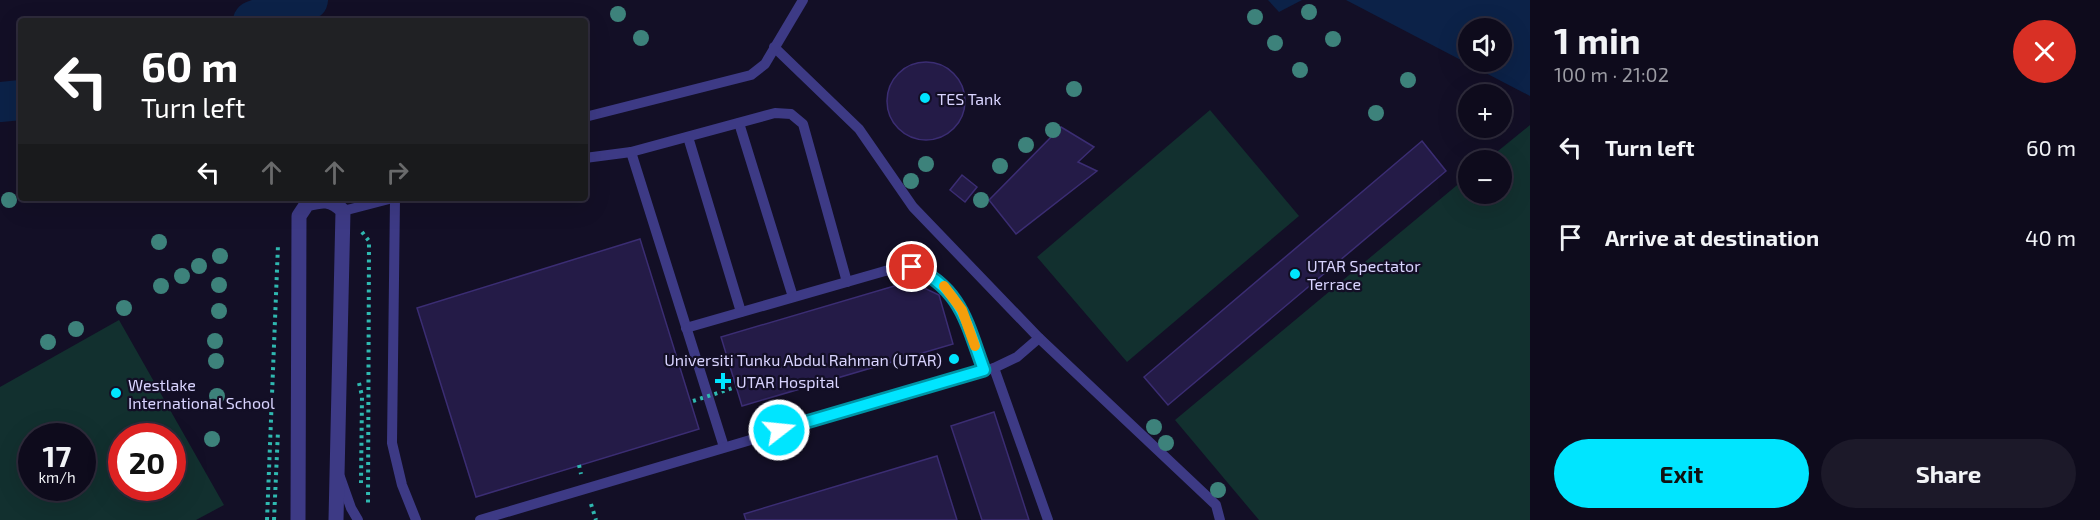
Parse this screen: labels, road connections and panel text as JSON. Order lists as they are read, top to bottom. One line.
{"places":{"other":["TES Tank","UTAR Spectator Terrace","Universiti Tunku Abdul Rahman (UTAR)","Westlake International School"],"health":["UTAR Hospital"]},"page":{"heading":["1 min","100 m · 21:02"],"map_buttons":["+","−"],"turn":["60 m","Turn left"],"list":[{"name":"Turn left","value":"60 m"},{"name":"Arrive at destination","value":"40 m"}],"speed":"17 km/h","limit":"20","buttons":["Exit","Share"]}}
